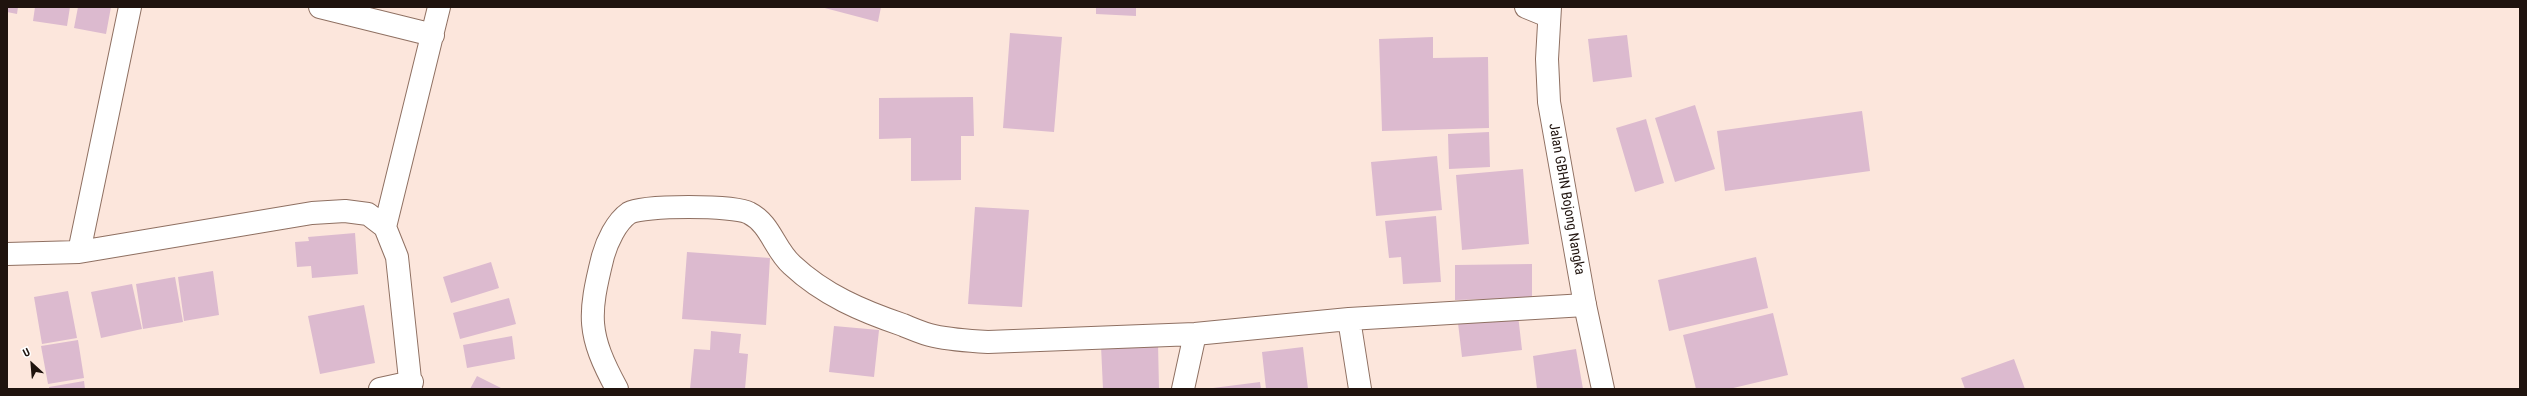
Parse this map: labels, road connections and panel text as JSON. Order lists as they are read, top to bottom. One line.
{"streets":{"street":["Jalan GBHN Bojong Nangka"]},"north":"top left"}
